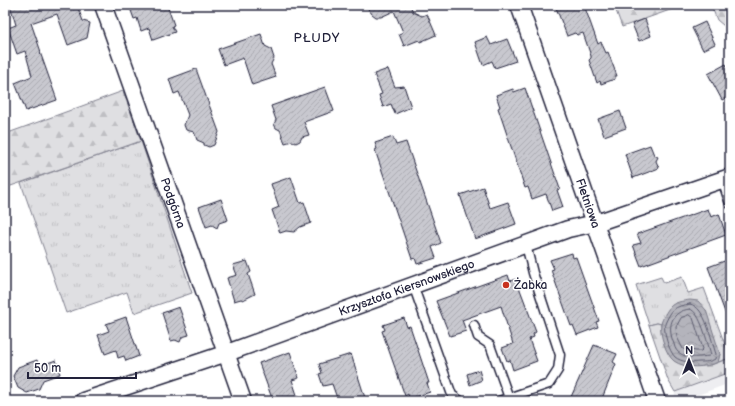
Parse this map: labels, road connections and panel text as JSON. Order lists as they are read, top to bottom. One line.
{"streets":{"street":["Podgórna","Fletniowa","Krzysztofa Kiersnowskiego"]},"crossings":[["Podgórna","Krzysztofa Kiersnowskiego"],["Fletniowa","Krzysztofa Kiersnowskiego"]],"districts":["PŁUDY"],"places":["Żabka"],"scale_bar":"50 m","north":"top"}
